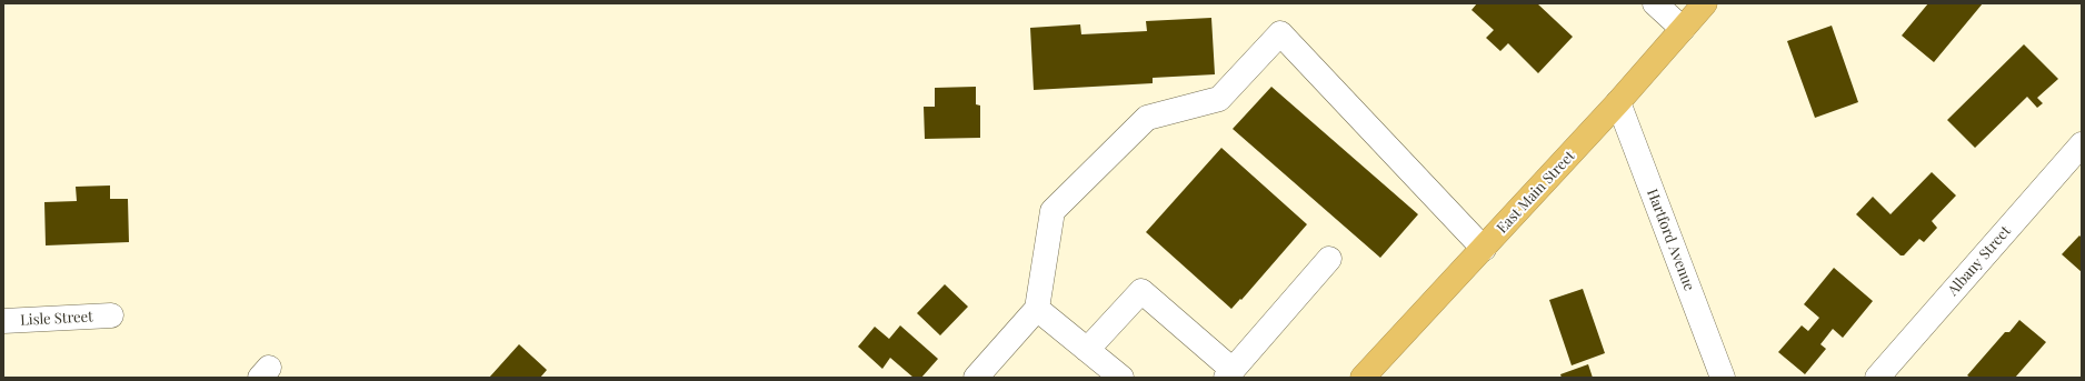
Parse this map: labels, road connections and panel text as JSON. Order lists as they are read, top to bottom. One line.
{"streets":{"highway":["East Main Street"],"street":["Hartford Avenue","Albany Street","Lisle Street"]},"crossings":[["East Main Street","Hartford Avenue"]]}
